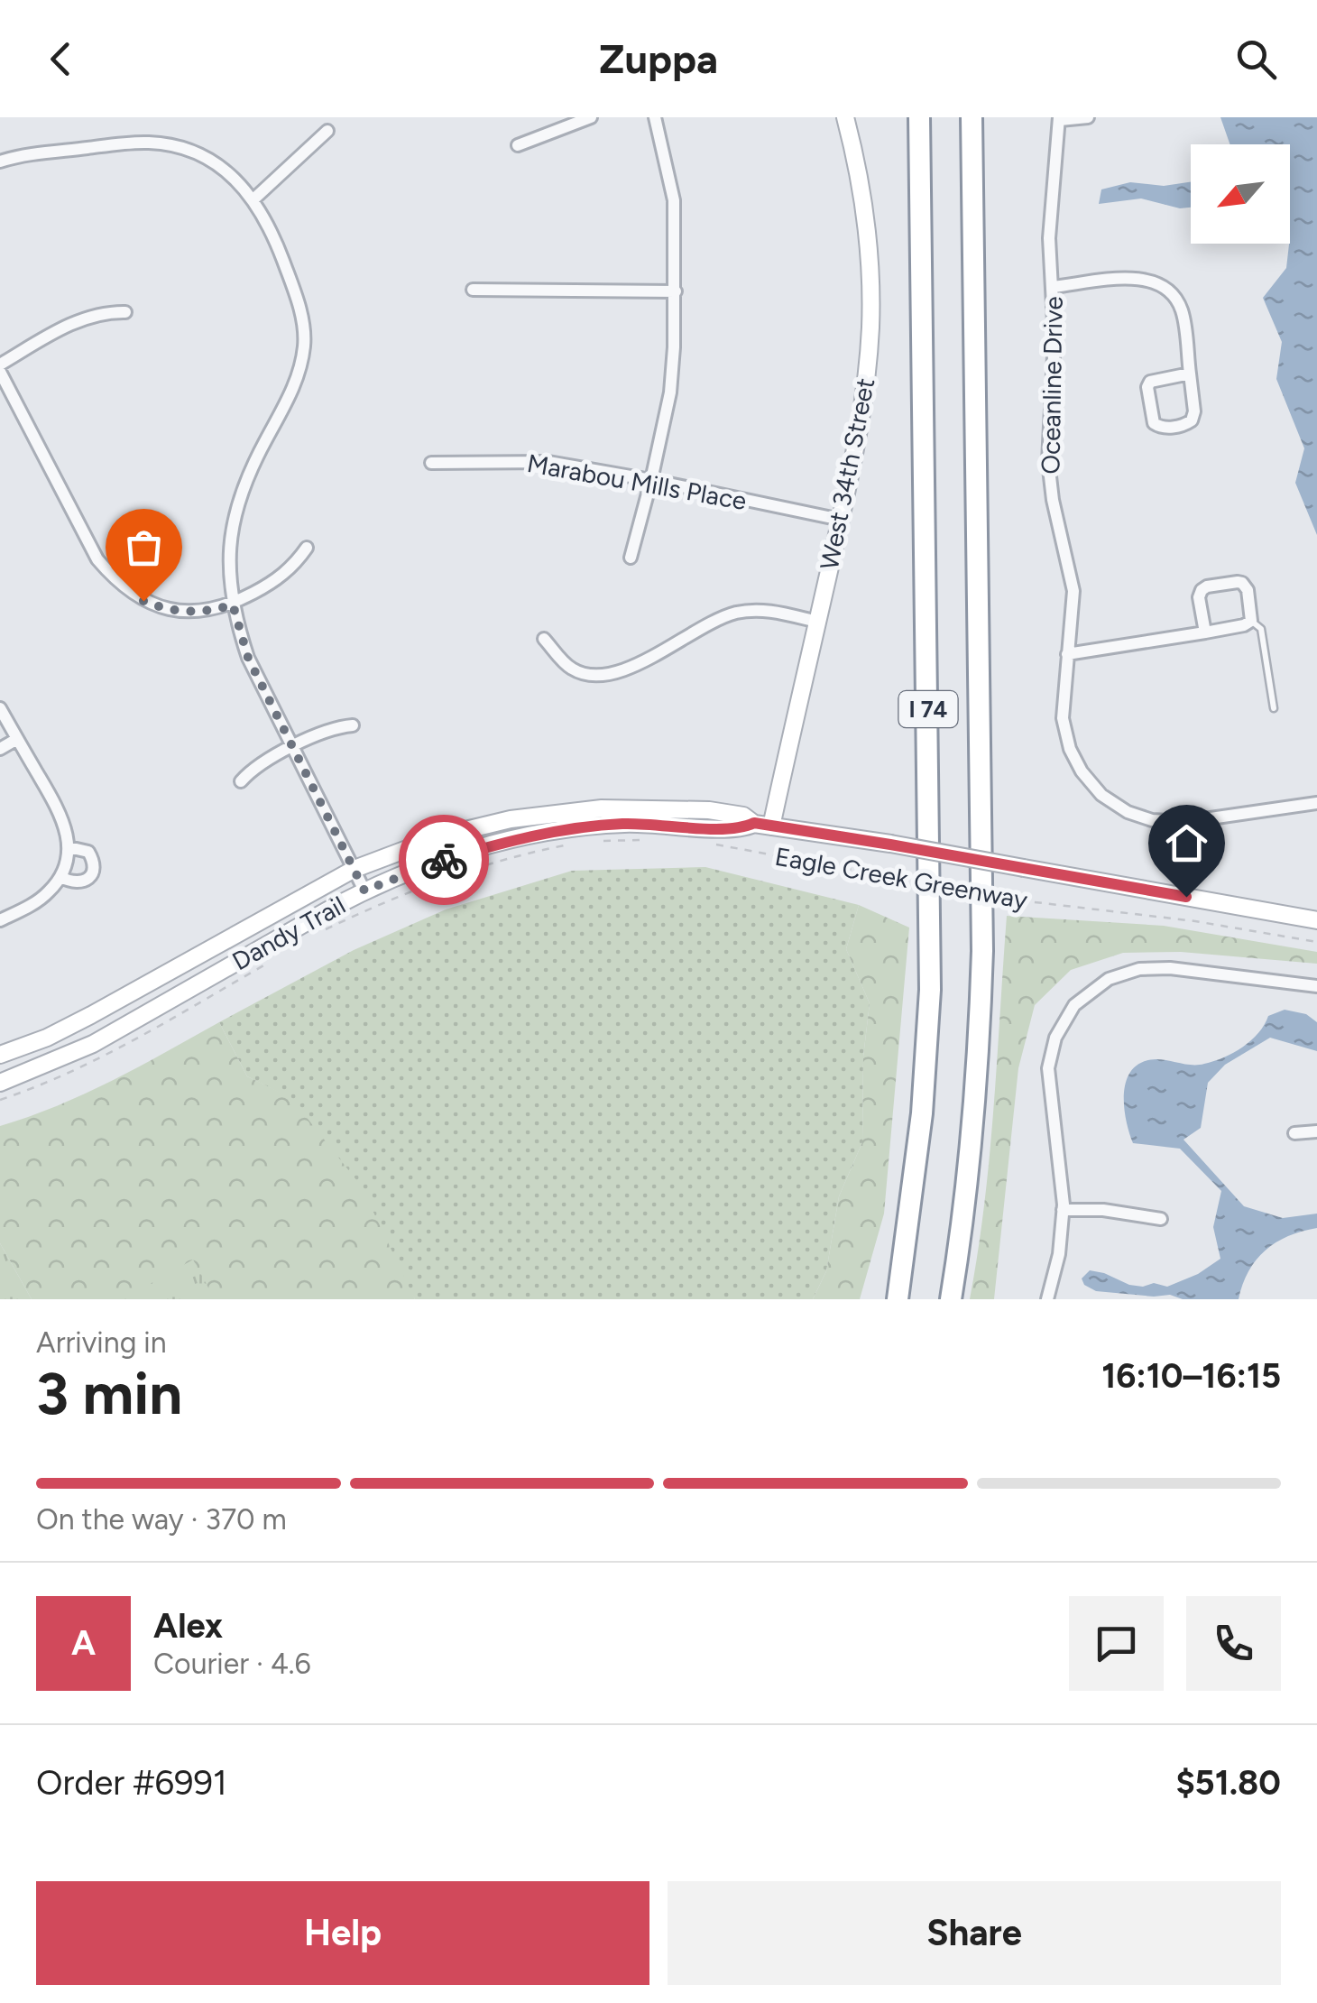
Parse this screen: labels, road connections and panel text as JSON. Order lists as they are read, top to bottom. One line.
{"streets":{"highway":["I 74"],"main road":["West 34th Street","Dandy Trail"],"street":["Oceanline Drive","Marabou Mills Place"],"path":["Eagle Creek Greenway"]},"crossings":[["West 34th Street","Marabou Mills Place"],["West 34th Street","Dandy Trail"]],"north":"bottom left","page":{"header":"Zuppa","heading":["3 min","Arriving in","16:10–16:15"],"panel":["Alex","Courier · 4.6","Order #6991","$51.80"],"bar":"On the way · 370 m","round":"A","buttons":["Help","Share"]}}
